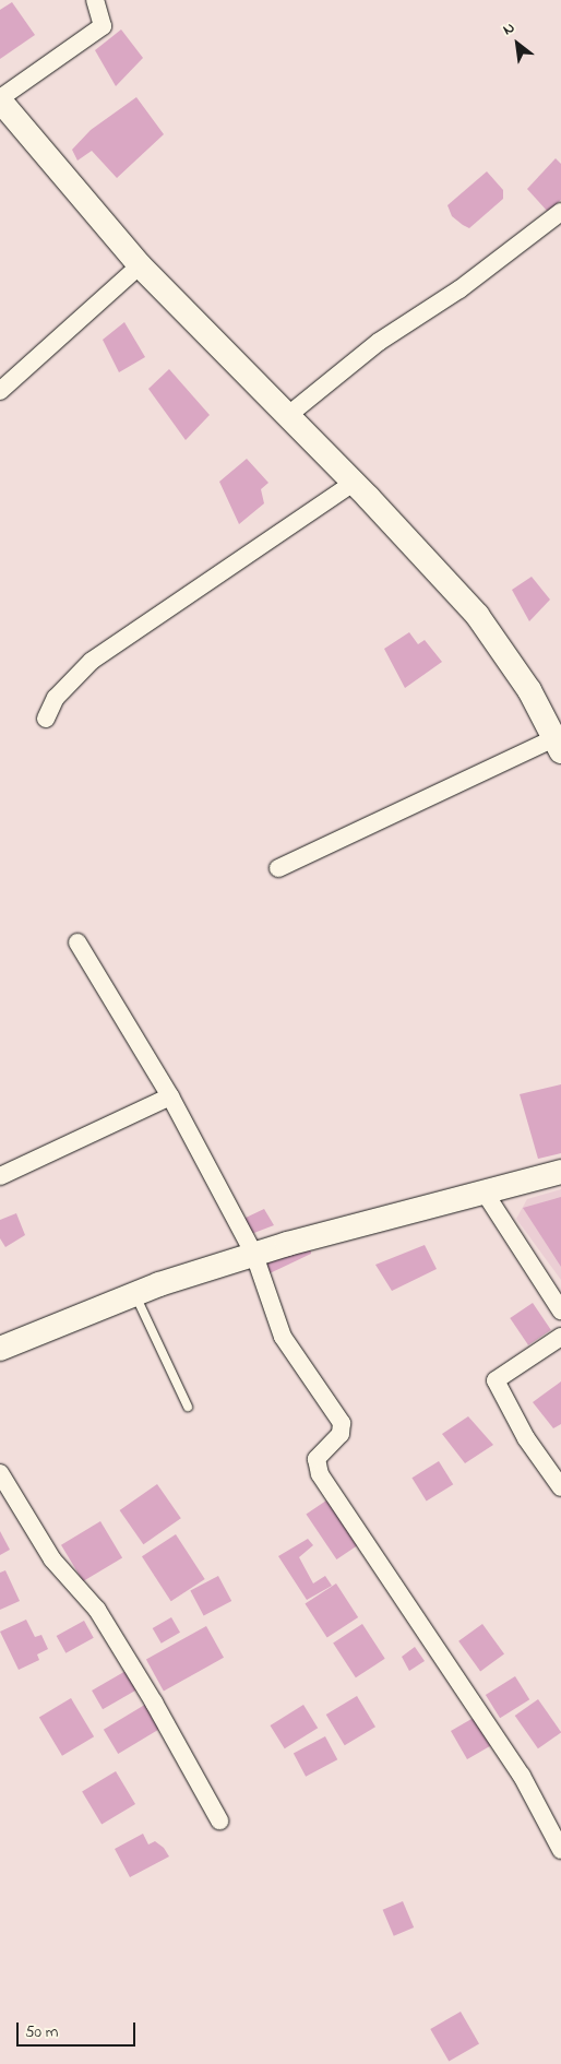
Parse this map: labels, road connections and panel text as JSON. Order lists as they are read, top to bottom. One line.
{"scale_bar":"50 m","north":"top left"}
